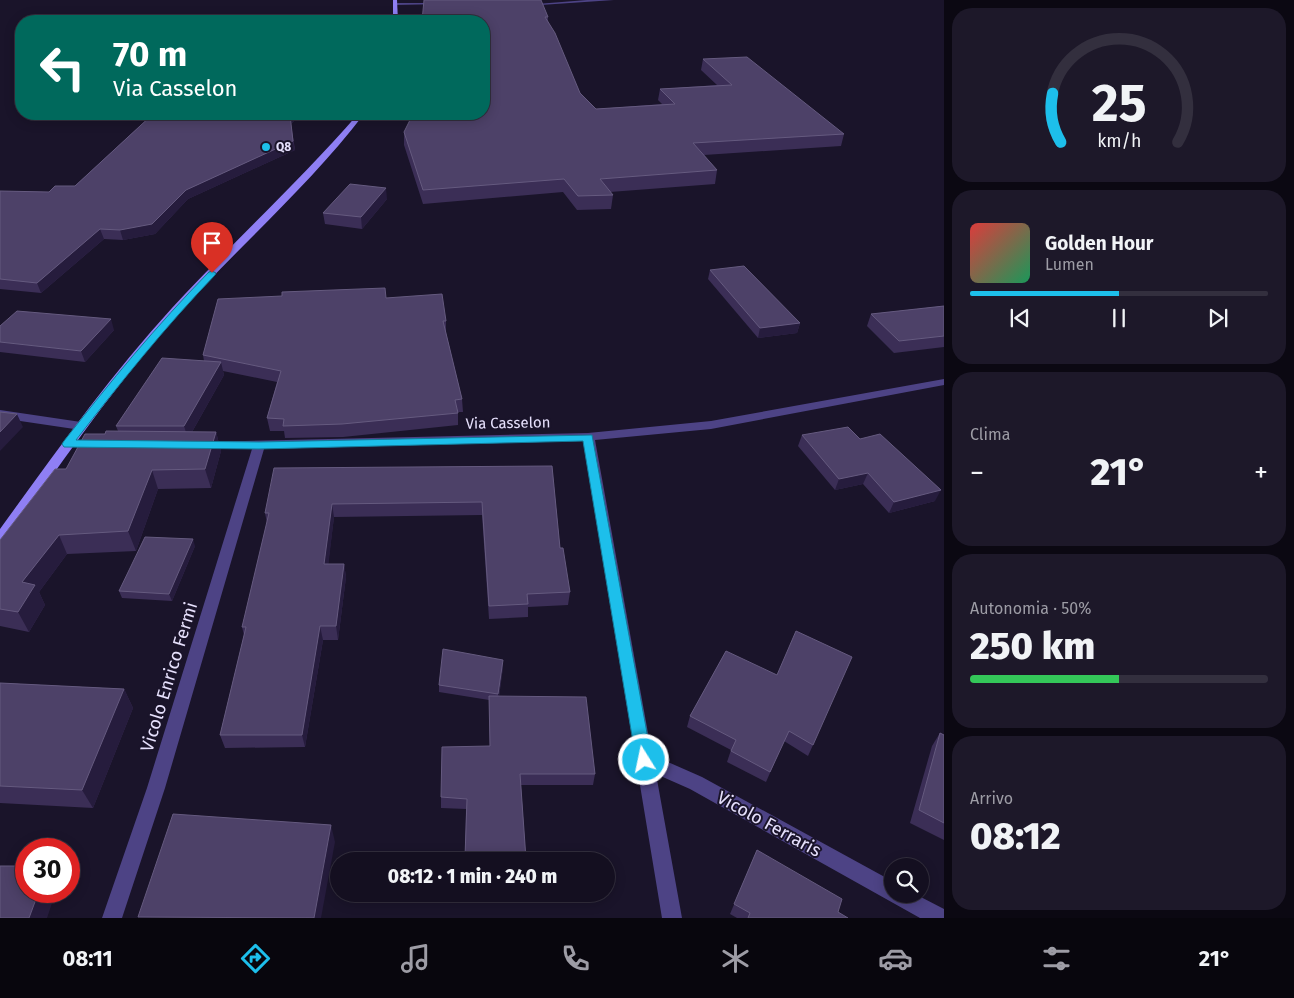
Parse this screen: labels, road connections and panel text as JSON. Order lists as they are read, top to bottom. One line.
{"streets":{"street":["Via Casselon","Vicolo Enrico Fermi","Vicolo Ferraris"]},"crossings":[["Via Casselon","Vicolo Enrico Fermi"]],"places":["Q8"],"page":{"turn":["70 m","Via Casselon"],"song":["Golden Hour","Lumen"],"tile":["Clima",["Autonomia · 50%","250 km"],["Arrivo","08:12"]],"heat":["−","21°","+"],"limit":"30","trip":"08:12 · 1 min · 240 m","tabs":["08:11","21°"],"gauge":["25","km/h"]}}
